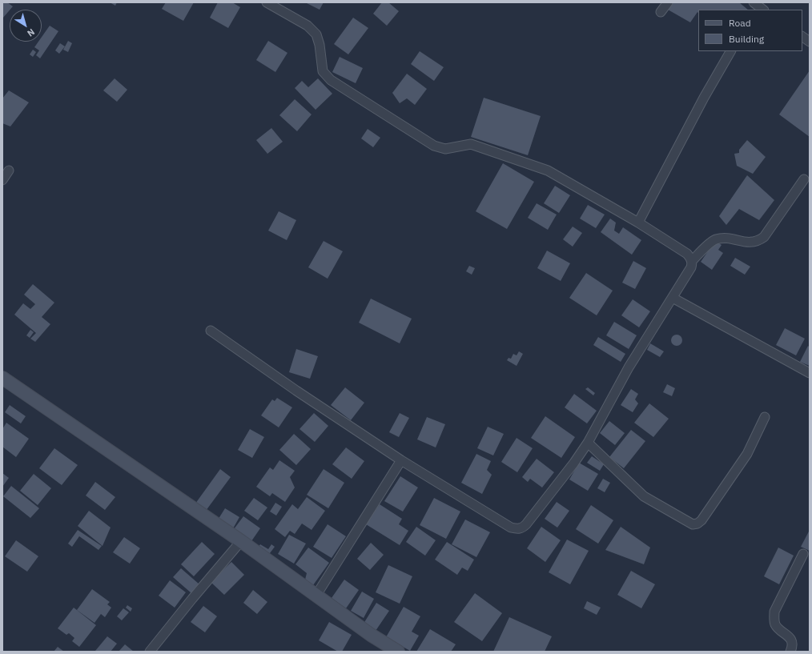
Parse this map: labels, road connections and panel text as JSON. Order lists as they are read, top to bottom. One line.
{"legend":["Road","Building"],"north":"bottom right"}
